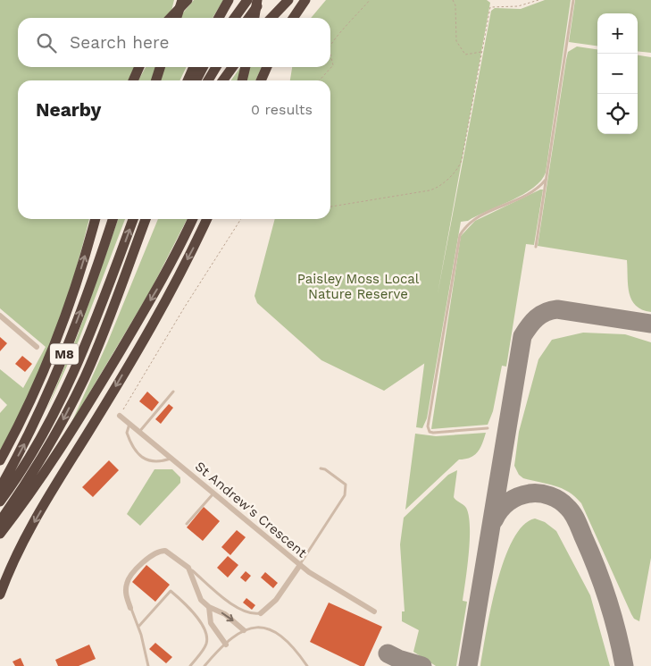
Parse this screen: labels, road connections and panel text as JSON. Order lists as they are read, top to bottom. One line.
{"streets":{"highway":["M8"],"street":["St Andrew's Crescent"]},"parks":["Paisley Moss Local Nature Reserve"],"page":{"map_buttons":["+","−"],"search":"Search here","heading":["Nearby","0 results"]}}
